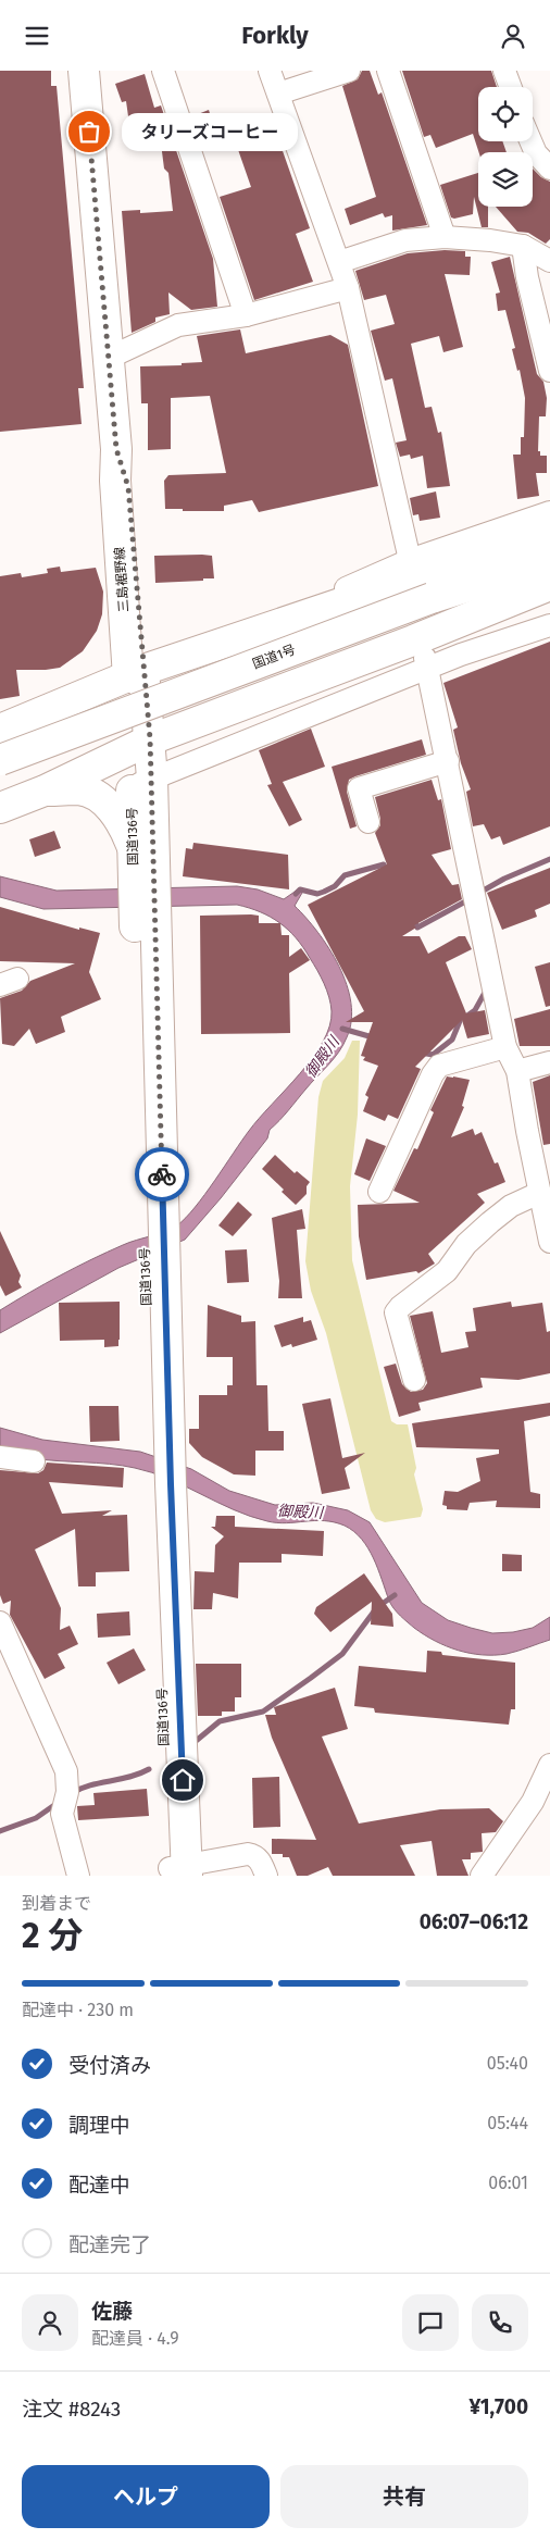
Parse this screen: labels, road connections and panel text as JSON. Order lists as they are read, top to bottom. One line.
{"streets":{"main road":["三島裾野線","国道1号","国道136号"]},"crossings":[["三島裾野線","国道136号"]],"water":["御殿川"],"places":["タリーズコーヒー"],"page":{"header":"Forkly","bubble":"タリーズコーヒー","heading":["2 分","到着まで","06:07–06:12"],"panel":["佐藤","配達員 · 4.9","注文 #8243","¥1,700"],"bar":"配達中 · 230 m","list":[["受付済み","05:40"],["調理中","05:44"],["配達中","06:01"],"配達完了"],"buttons":["ヘルプ","共有"]}}
